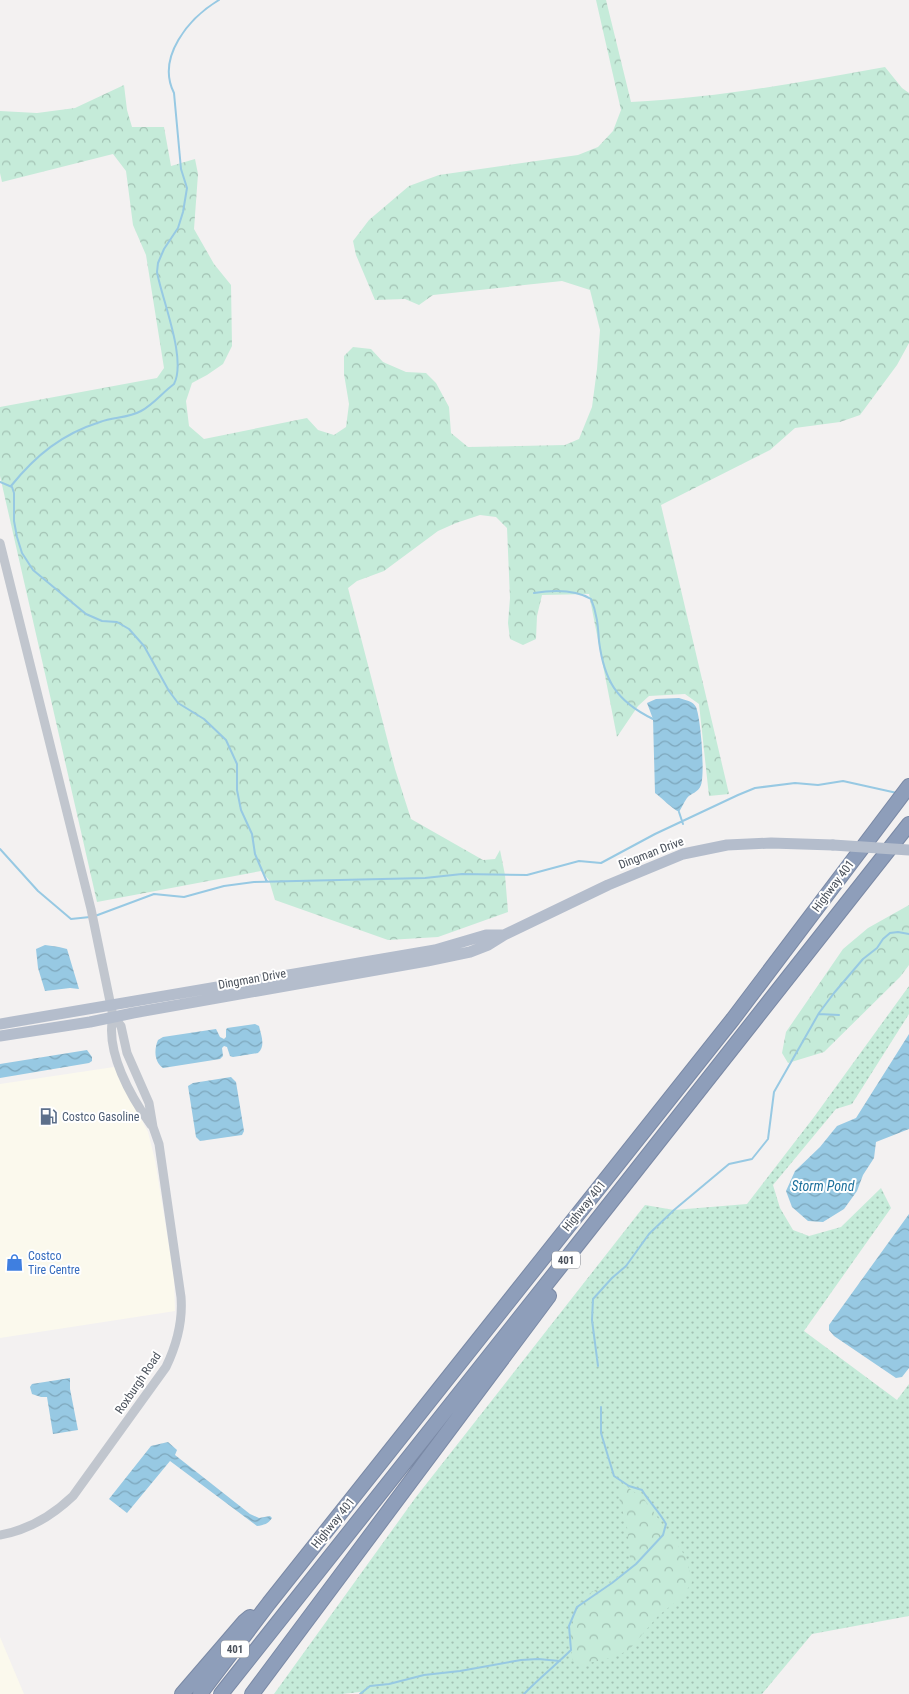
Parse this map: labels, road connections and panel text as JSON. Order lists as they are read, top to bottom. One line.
{"streets":{"highway":["Highway 401","401"],"main road":["Dingman Drive"],"street":["Roxburgh Road"]},"crossings":[["Dingman Drive","Roxburgh Road"]],"water":["Storm Pond"],"places":{"fuel station":["Costco Gasoline"],"shop":["Costco Tire Centre"]}}
